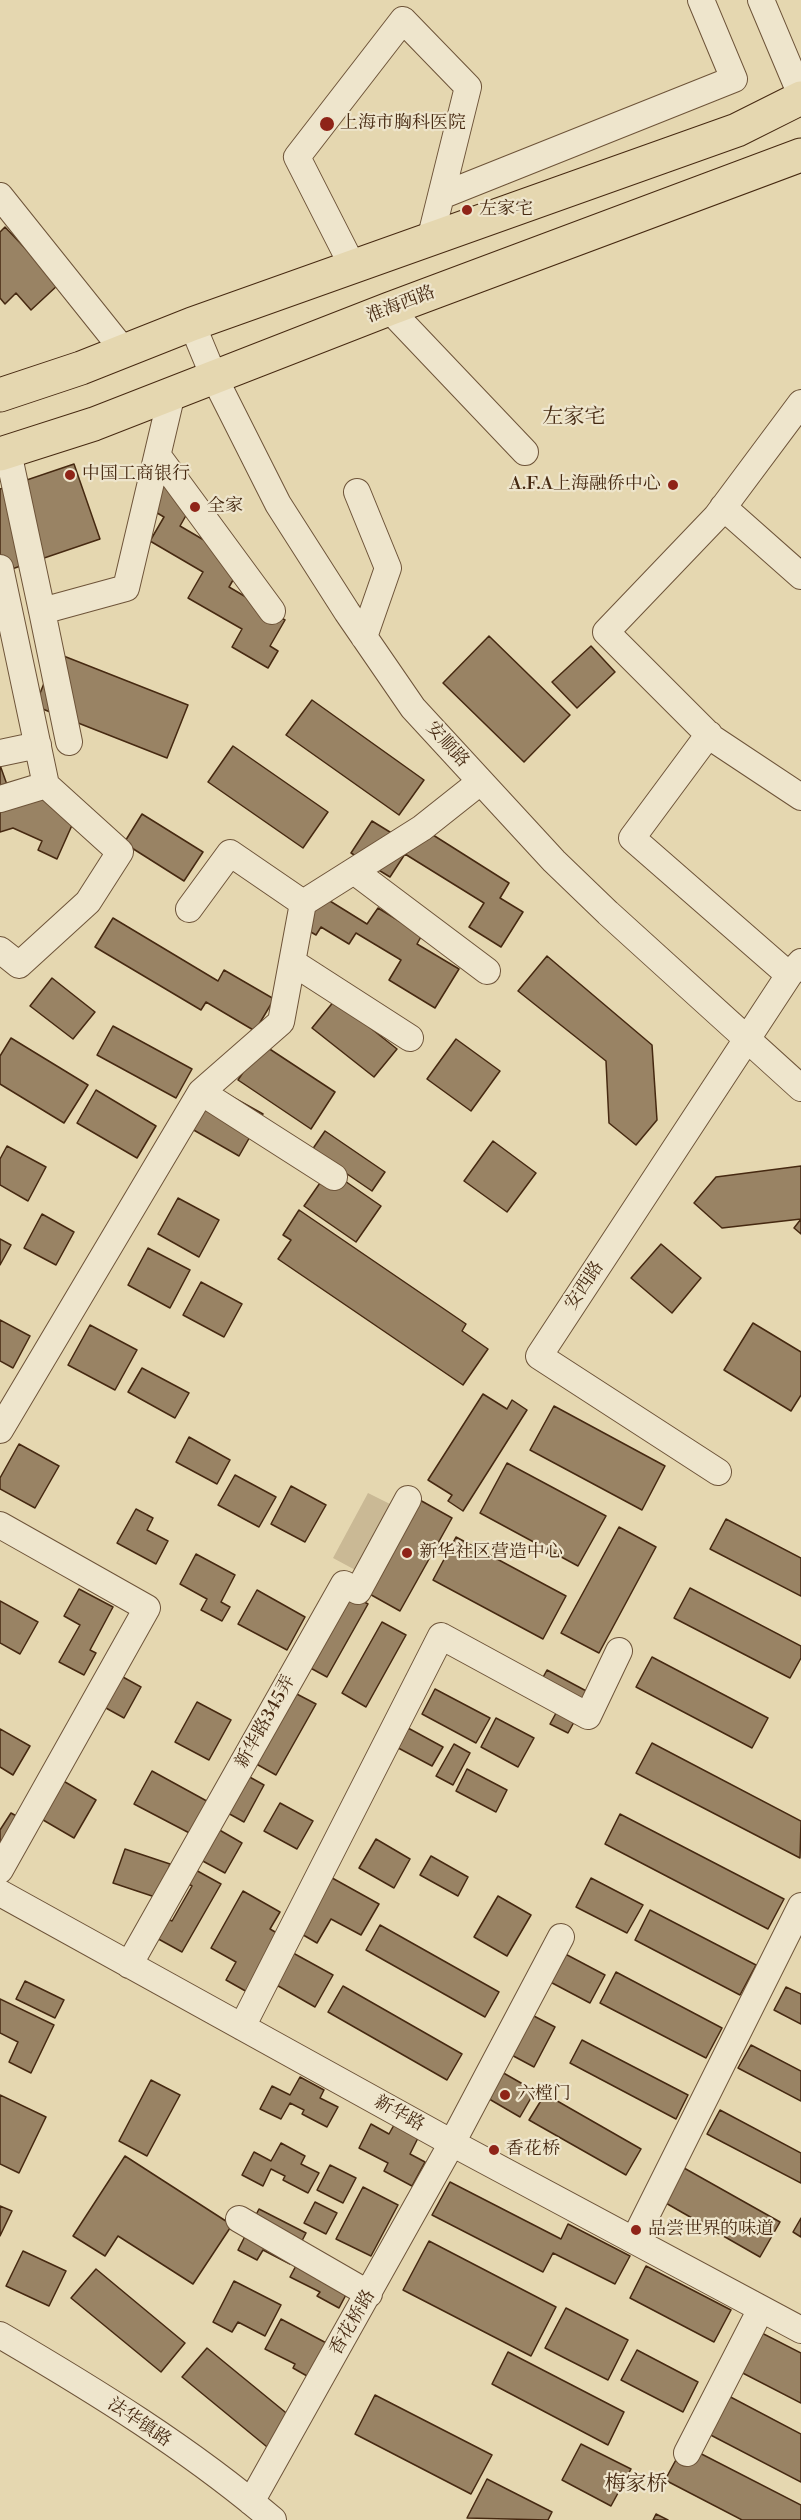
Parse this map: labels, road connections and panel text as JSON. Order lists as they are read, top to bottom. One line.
{"streets":{"main road":["淮海西路"],"street":["安顺路","安西路","新华路345弄","新华路","香花桥路","法华镇路"]},"crossings":[["淮海西路","安顺路"],["安顺路","安西路"],["新华路345弄","新华路"],["新华路","香花桥路"],["香花桥路","法华镇路"]],"districts":["左家宅","梅家桥"],"places":["上海市胸科医院","左家宅","中国工商银行","A.F.A上海融侨中心","全家","新华社区营造中心","六樘门","香花桥","品尝世界的味道"]}
